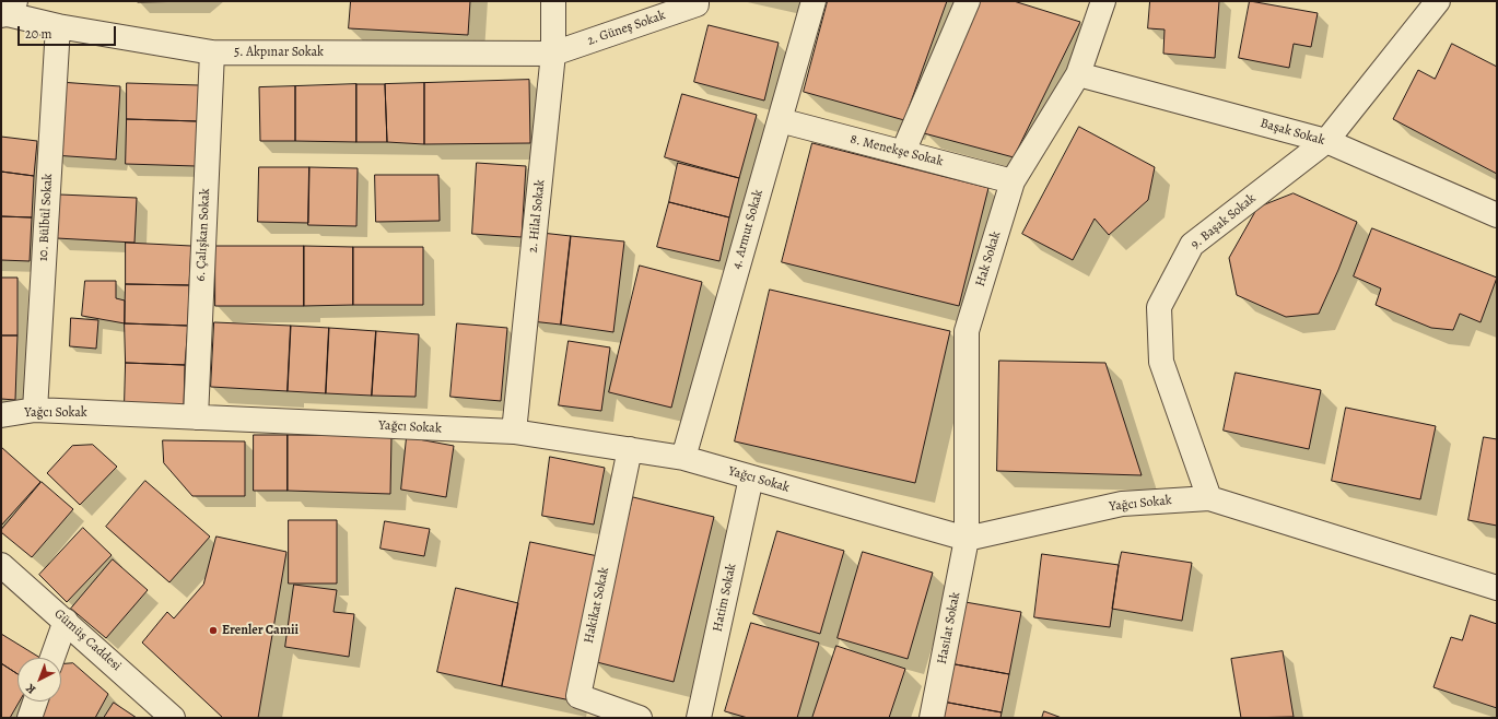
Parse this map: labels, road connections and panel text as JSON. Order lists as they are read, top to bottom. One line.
{"streets":{"street":["2. Güneş Sokak","5. Akpınar Sokak","Başak Sokak","8. Menekşe Sokak","2. Hilal Sokak","10. Bülbül Sokak","9. Başak Sokak","4. Armut Sokak","6. Çalışkan Sokak","Hak Sokak","Yağcı Sokak","Hatim Sokak","Hakikat Sokak","Hasılat Sokak","Gümüş Caddesi"]},"crossings":[["2. Güneş Sokak","5. Akpınar Sokak"],["2. Güneş Sokak","2. Hilal Sokak"],["5. Akpınar Sokak","2. Hilal Sokak"],["5. Akpınar Sokak","10. Bülbül Sokak"],["5. Akpınar Sokak","6. Çalışkan Sokak"],["Başak Sokak","9. Başak Sokak"],["Başak Sokak","Hak Sokak"],["8. Menekşe Sokak","4. Armut Sokak"],["8. Menekşe Sokak","Hak Sokak"],["2. Hilal Sokak","Yağcı Sokak"],["10. Bülbül Sokak","Yağcı Sokak"],["9. Başak Sokak","Yağcı Sokak"],["4. Armut Sokak","Yağcı Sokak"],["6. Çalışkan Sokak","Yağcı Sokak"],["Hak Sokak","Yağcı Sokak"],["Hak Sokak","Hasılat Sokak"],["Yağcı Sokak","Hatim Sokak"],["Yağcı Sokak","Hakikat Sokak"],["Yağcı Sokak","Hasılat Sokak"]],"places":["Erenler Camii"],"scale_bar":"20 m","north":"bottom left"}
